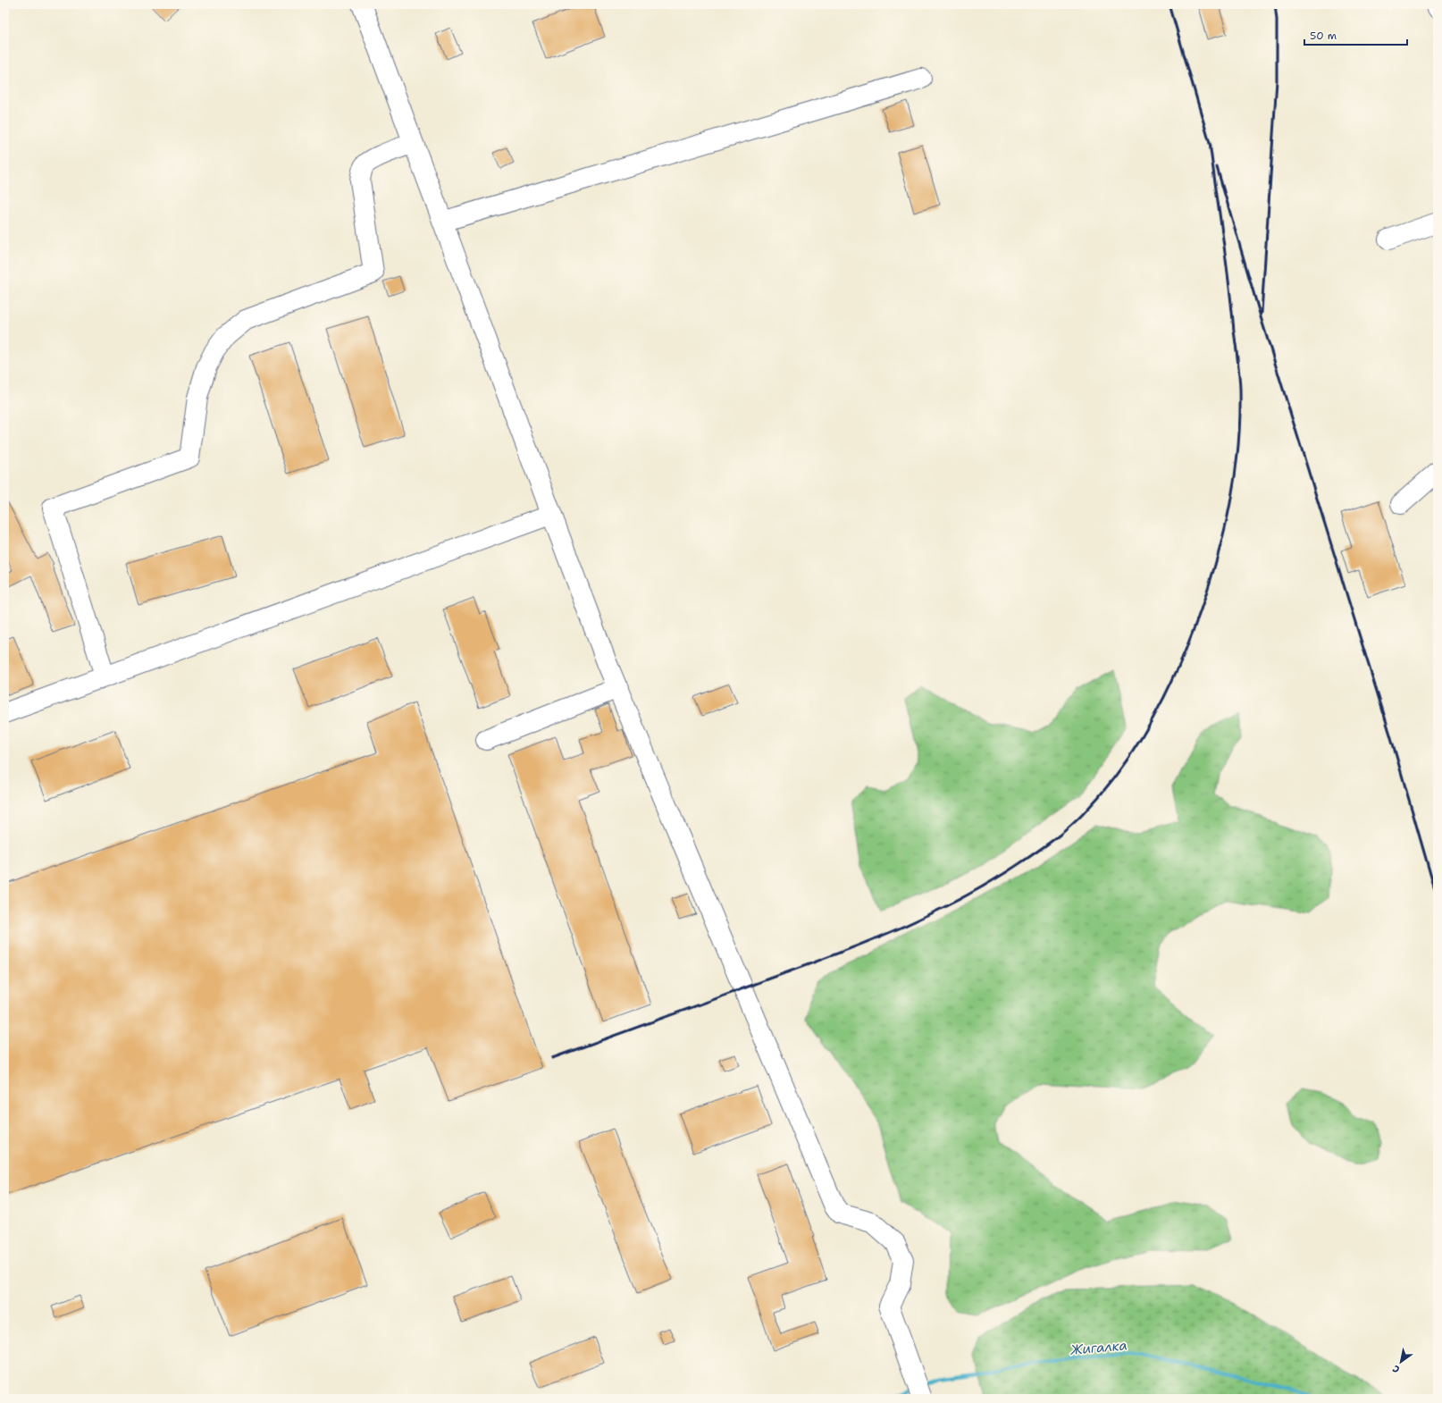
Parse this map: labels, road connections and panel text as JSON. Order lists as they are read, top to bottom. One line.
{"water":["Жигалка"],"scale_bar":"50 m","north":"bottom left"}
